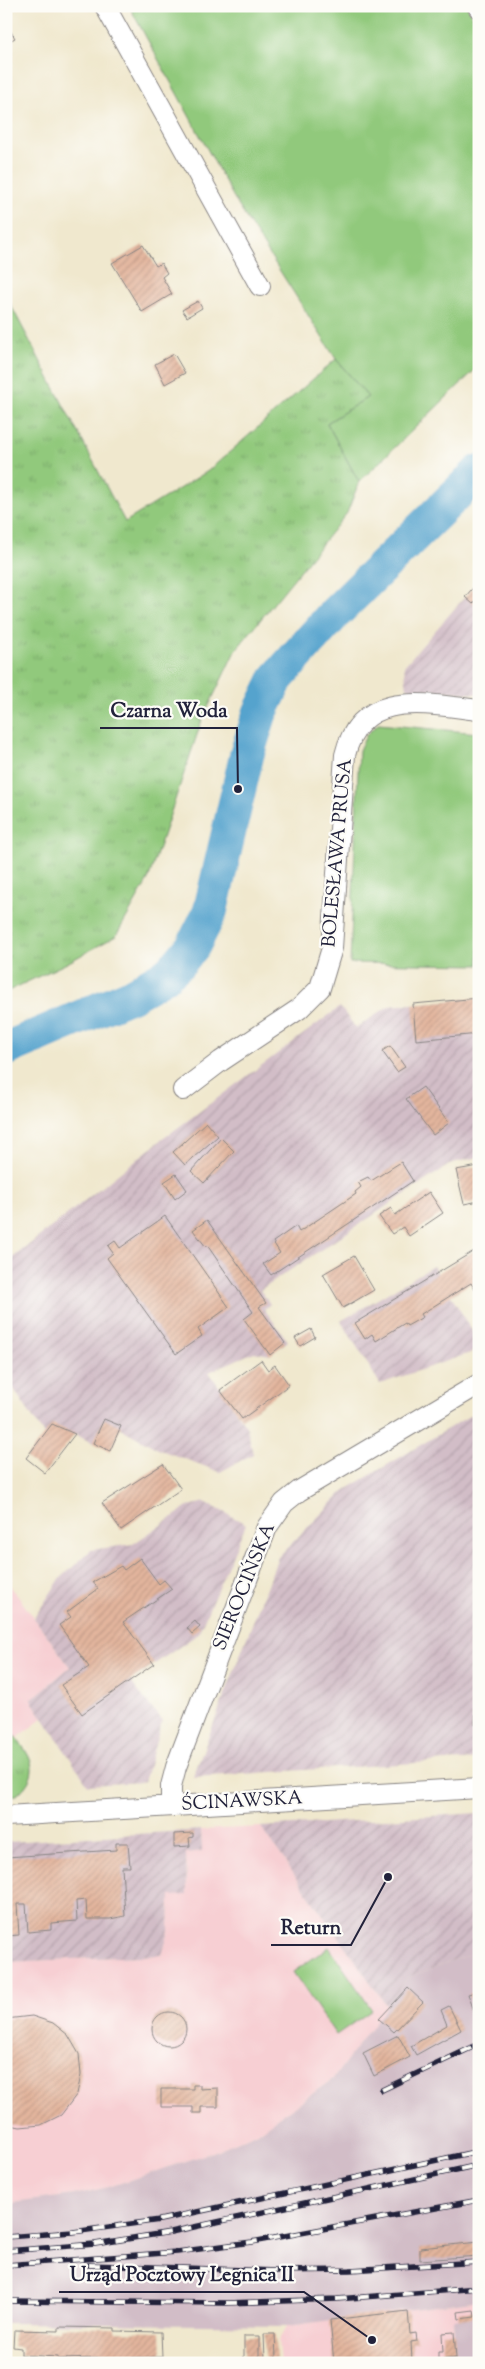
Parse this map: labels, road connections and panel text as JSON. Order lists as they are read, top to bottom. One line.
{"streets":{"street":["BOLESŁAWA PRUSA","SIEROCIŃSKA","ŚCINAWSKA"]},"crossings":[["SIEROCIŃSKA","ŚCINAWSKA"]],"places":["Czarna Woda","Return","Urząd Pocztowy Legnica II"]}
